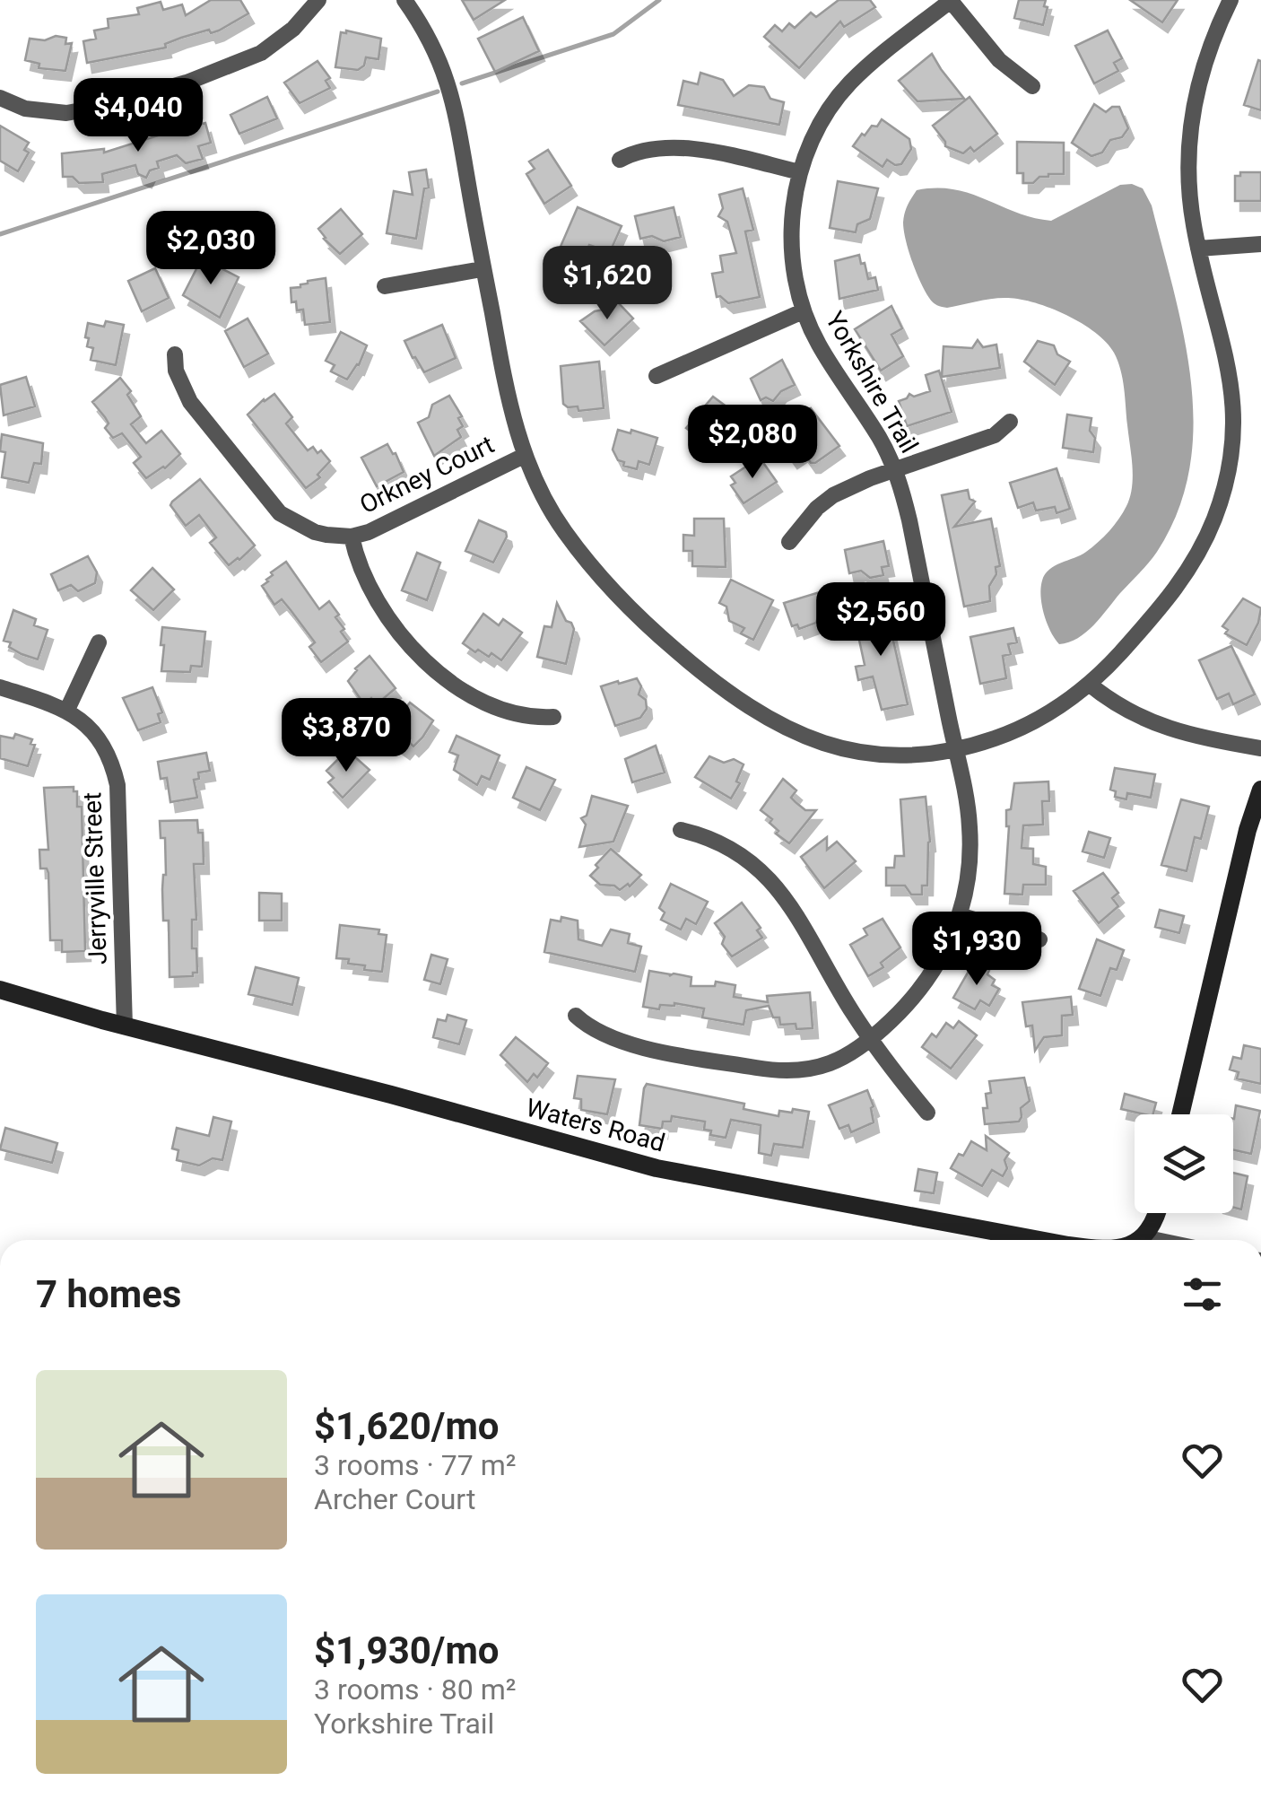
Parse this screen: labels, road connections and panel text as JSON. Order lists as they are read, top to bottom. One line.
{"streets":{"street":["Yorkshire Trail","Orkney Court","Jerryville Street","Waters Road"]},"crossings":[["Jerryville Street","Waters Road"]],"page":{"price":["$4,040","$2,030","$1,620","$2,080","$2,560","$3,870","$1,930"],"heading":"7 homes","list":[{"name":"$1,620/mo","note":"3 rooms · 77 m² · Archer Court"},{"name":"$1,930/mo","note":"3 rooms · 80 m² · Yorkshire Trail"}]}}
